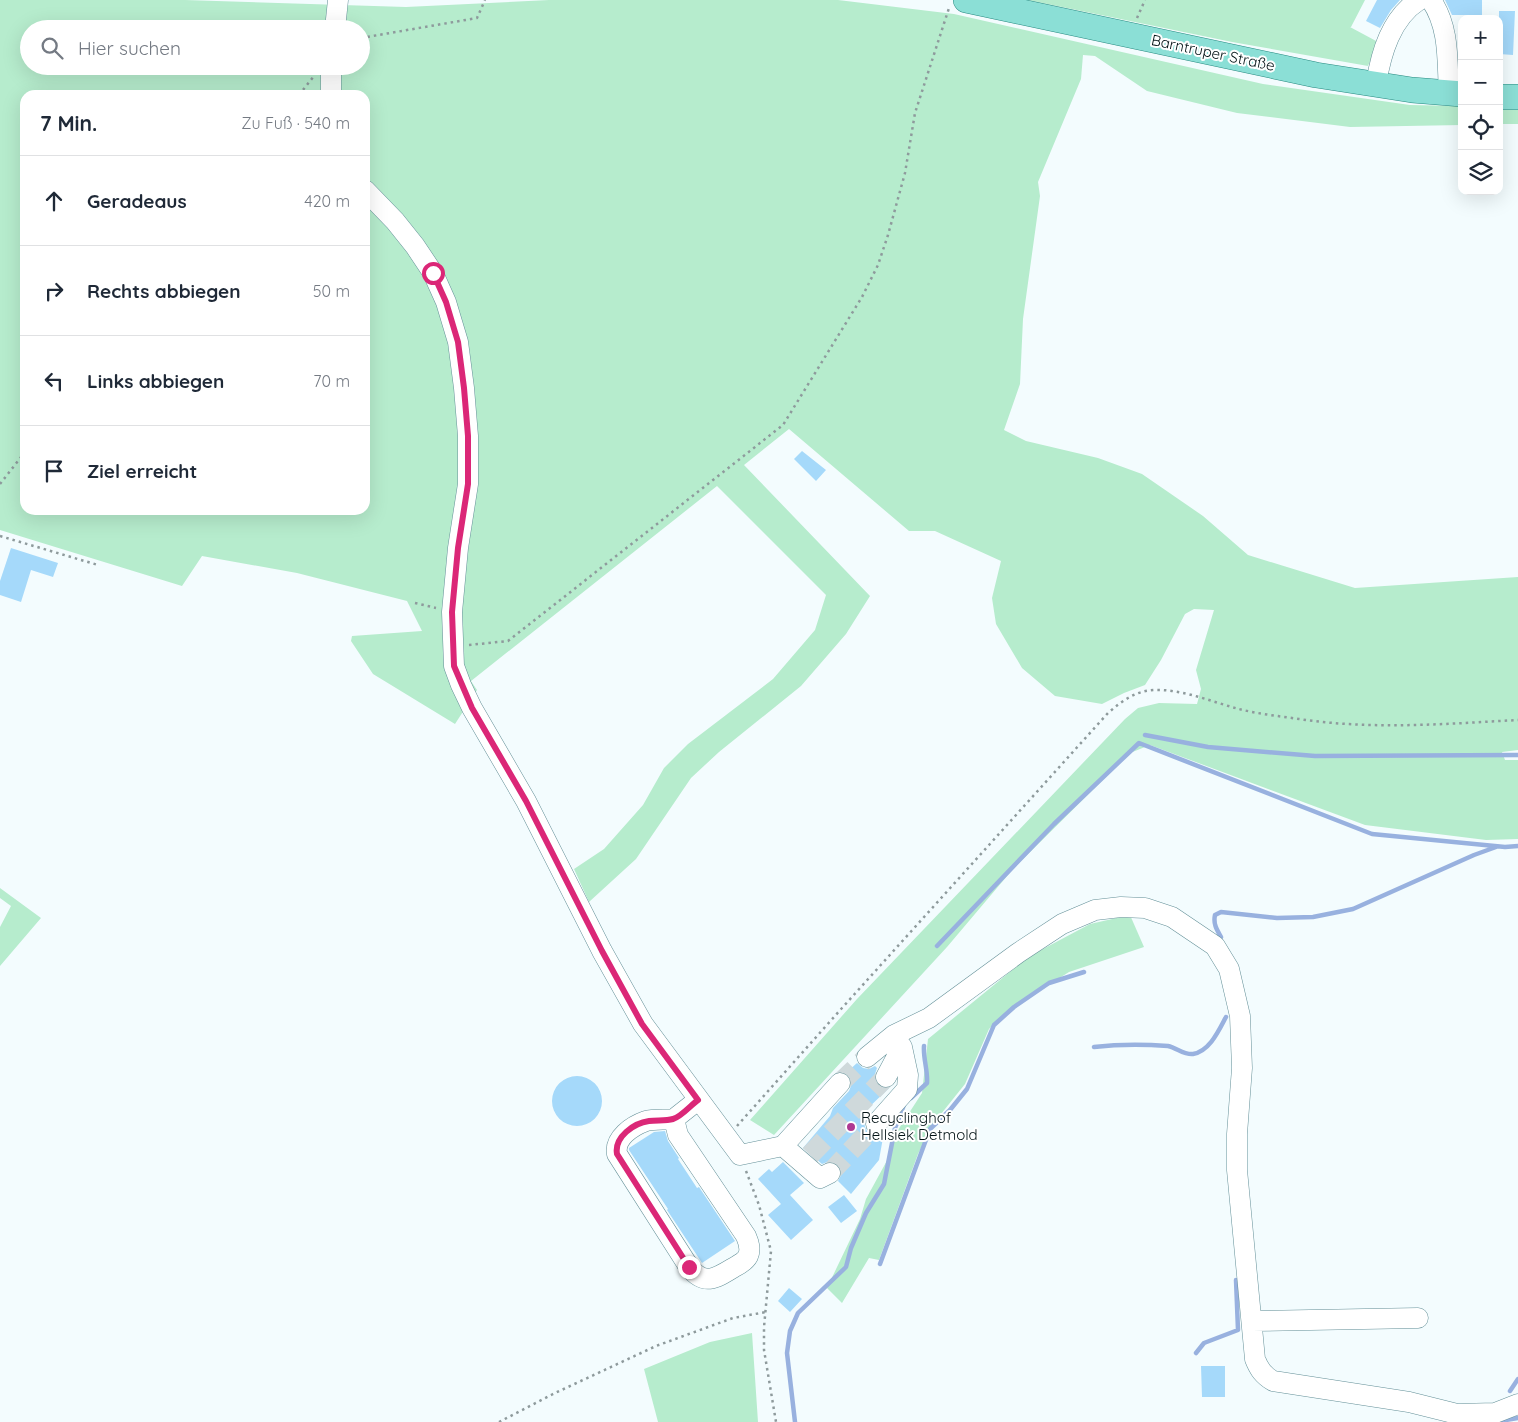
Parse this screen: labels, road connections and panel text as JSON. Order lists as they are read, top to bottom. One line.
{"streets":{"main road":["Barntruper Straße"]},"places":["Recyclinghof Hellsiek Detmold"],"page":{"map_buttons":["+","−"],"search":"Hier suchen","heading":["7 Min.","Zu Fuß · 540 m"],"list":[["Geradeaus","420 m"],["Rechts abbiegen","50 m"],["Links abbiegen","70 m"],"Ziel erreicht"]}}
